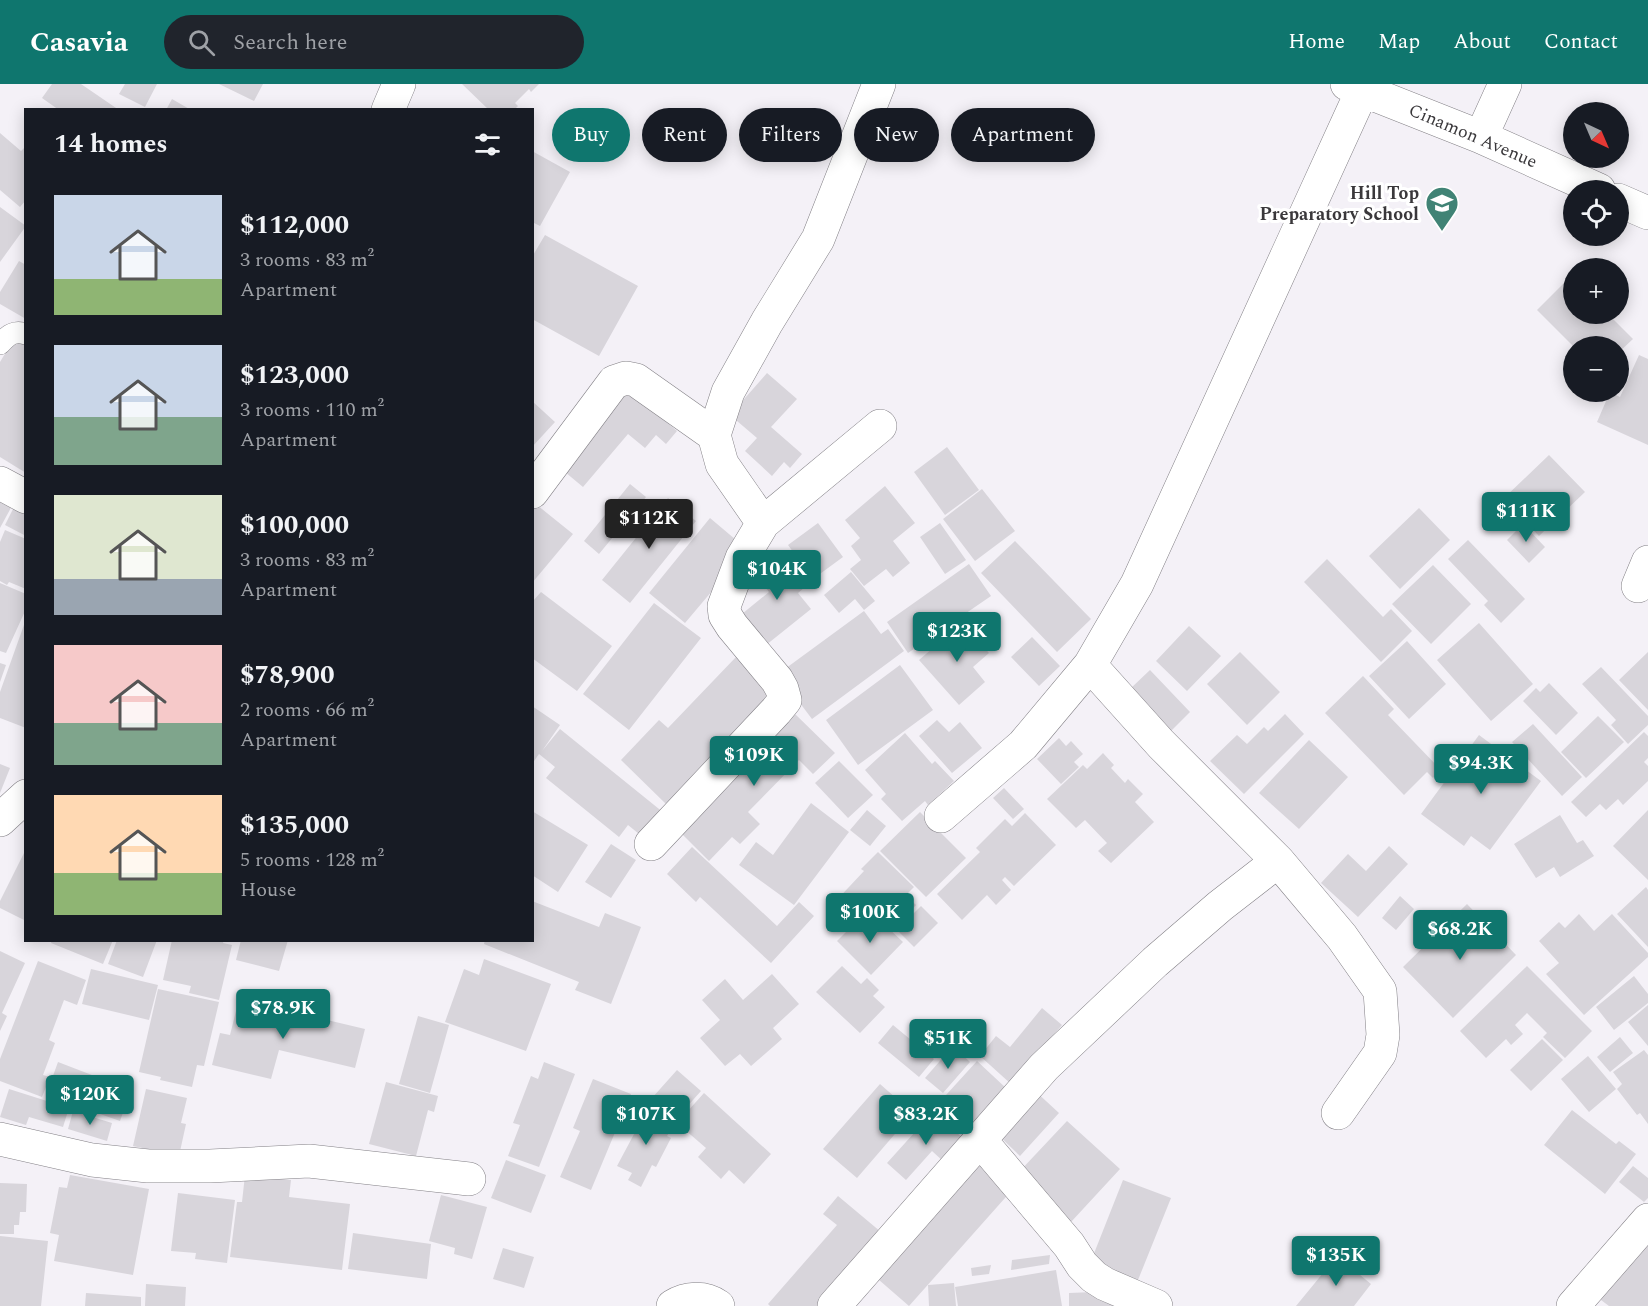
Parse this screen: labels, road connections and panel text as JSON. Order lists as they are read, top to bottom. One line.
{"streets":{"street":["Cinamon Avenue"]},"places":{"school or university":["Hill Top Preparatory School"]},"north":"bottom right","page":{"header":"Casavia","search":"Search here","nav":["Home","Map","About","Contact"],"map_buttons":["+","−"],"chip":["Buy","Rent","Filters","New","Apartment"],"heading":"14 homes","list":[{"name":"$112,000","note":"3 rooms · 83 m² · Apartment"},{"name":"$123,000","note":"3 rooms · 110 m² · Apartment"},{"name":"$100,000","note":"3 rooms · 83 m² · Apartment"},{"name":"$78,900","note":"2 rooms · 66 m² · Apartment"},{"name":"$135,000","note":"5 rooms · 128 m² · House"}],"price":["$111K","$112K","$104K","$123K","$109K","$94.3K","$100K","$68.2K","$78.9K","$51K","$120K","$107K","$83.2K","$135K"]}}
